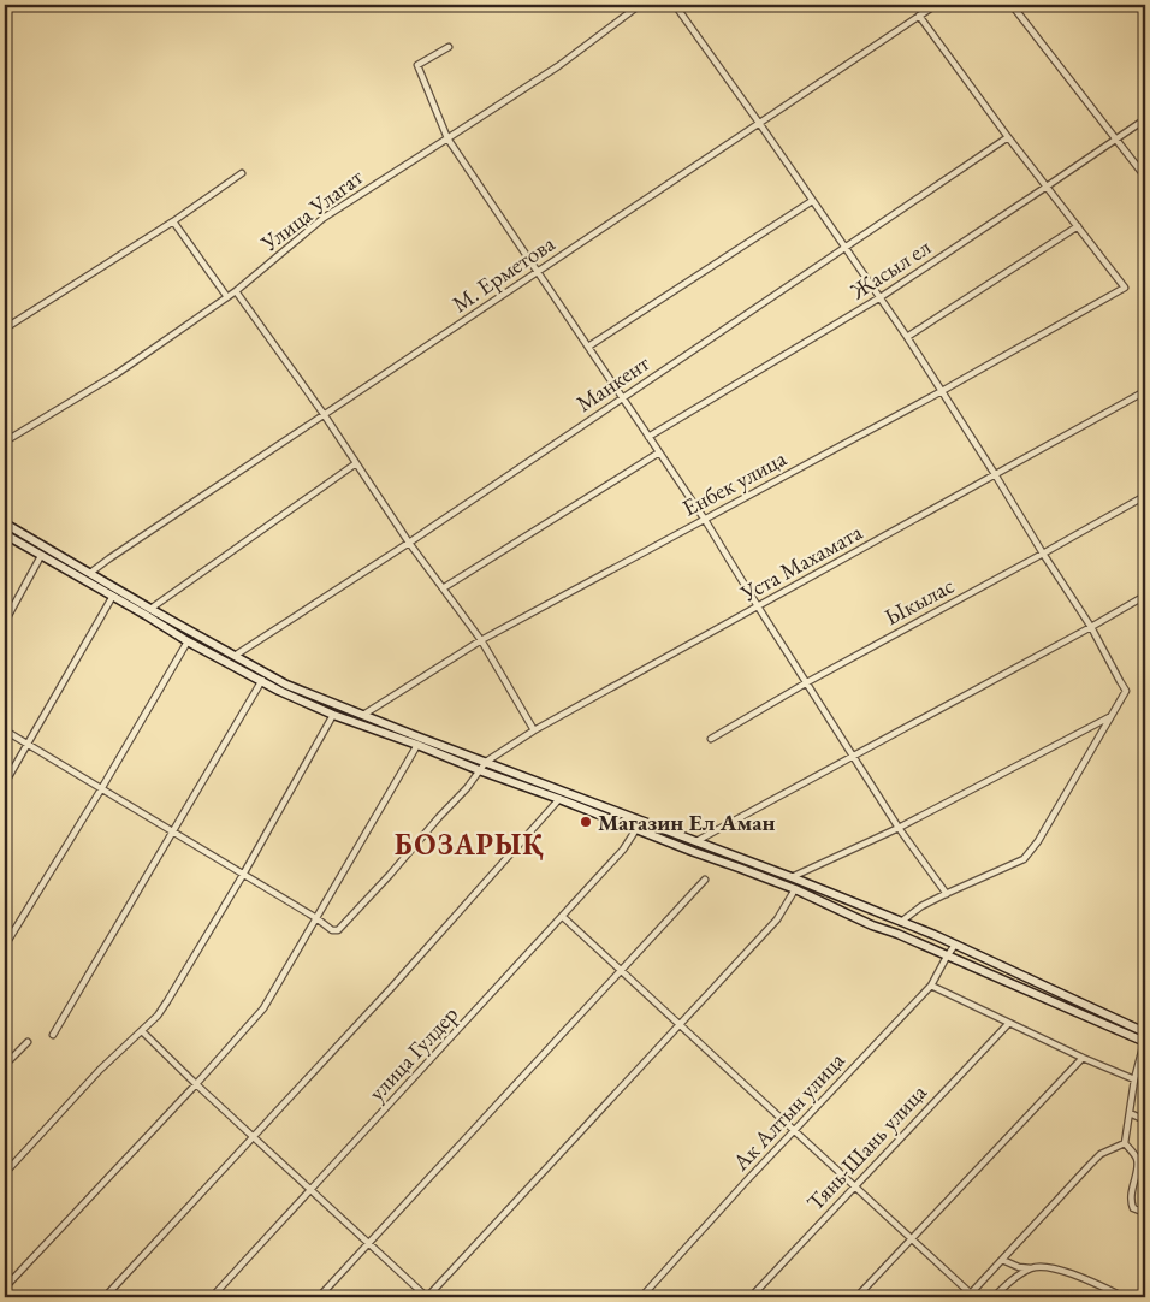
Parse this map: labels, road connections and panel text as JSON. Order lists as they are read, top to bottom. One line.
{"streets":{"street":["Улица Улагат","Жасыл ел","М. Ерметова","Манкент","Енбек улица","Уста Махамата","Ыкылас","улица Гулдер","Ак Алтын улица","Тянь-Шань улица"]},"districts":["БОЗАРЫҚ"],"places":["Магазин Ел Аман"]}
